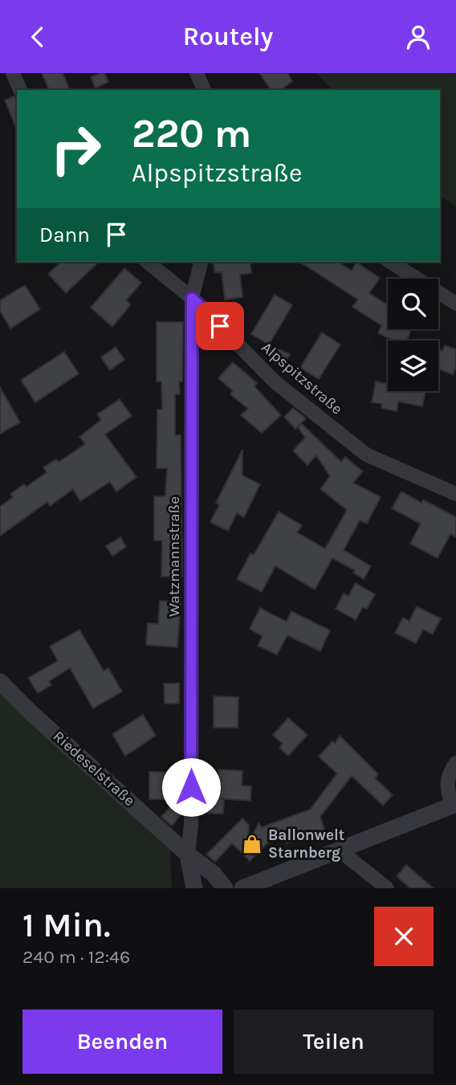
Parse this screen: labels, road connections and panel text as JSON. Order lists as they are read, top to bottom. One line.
{"streets":{"street":["Alpspitzstraße","Watzmannstraße","Riedeselstraße"]},"crossings":[["Alpspitzstraße","Watzmannstraße"],["Watzmannstraße","Riedeselstraße"]],"places":{"shop":["Ballonwelt Starnberg"]},"page":{"header":"Routely","turn":["220 m","Alpspitzstraße"],"then":"Dann","heading":["1 Min.","240 m · 12:46"],"buttons":["Beenden","Teilen"]}}
